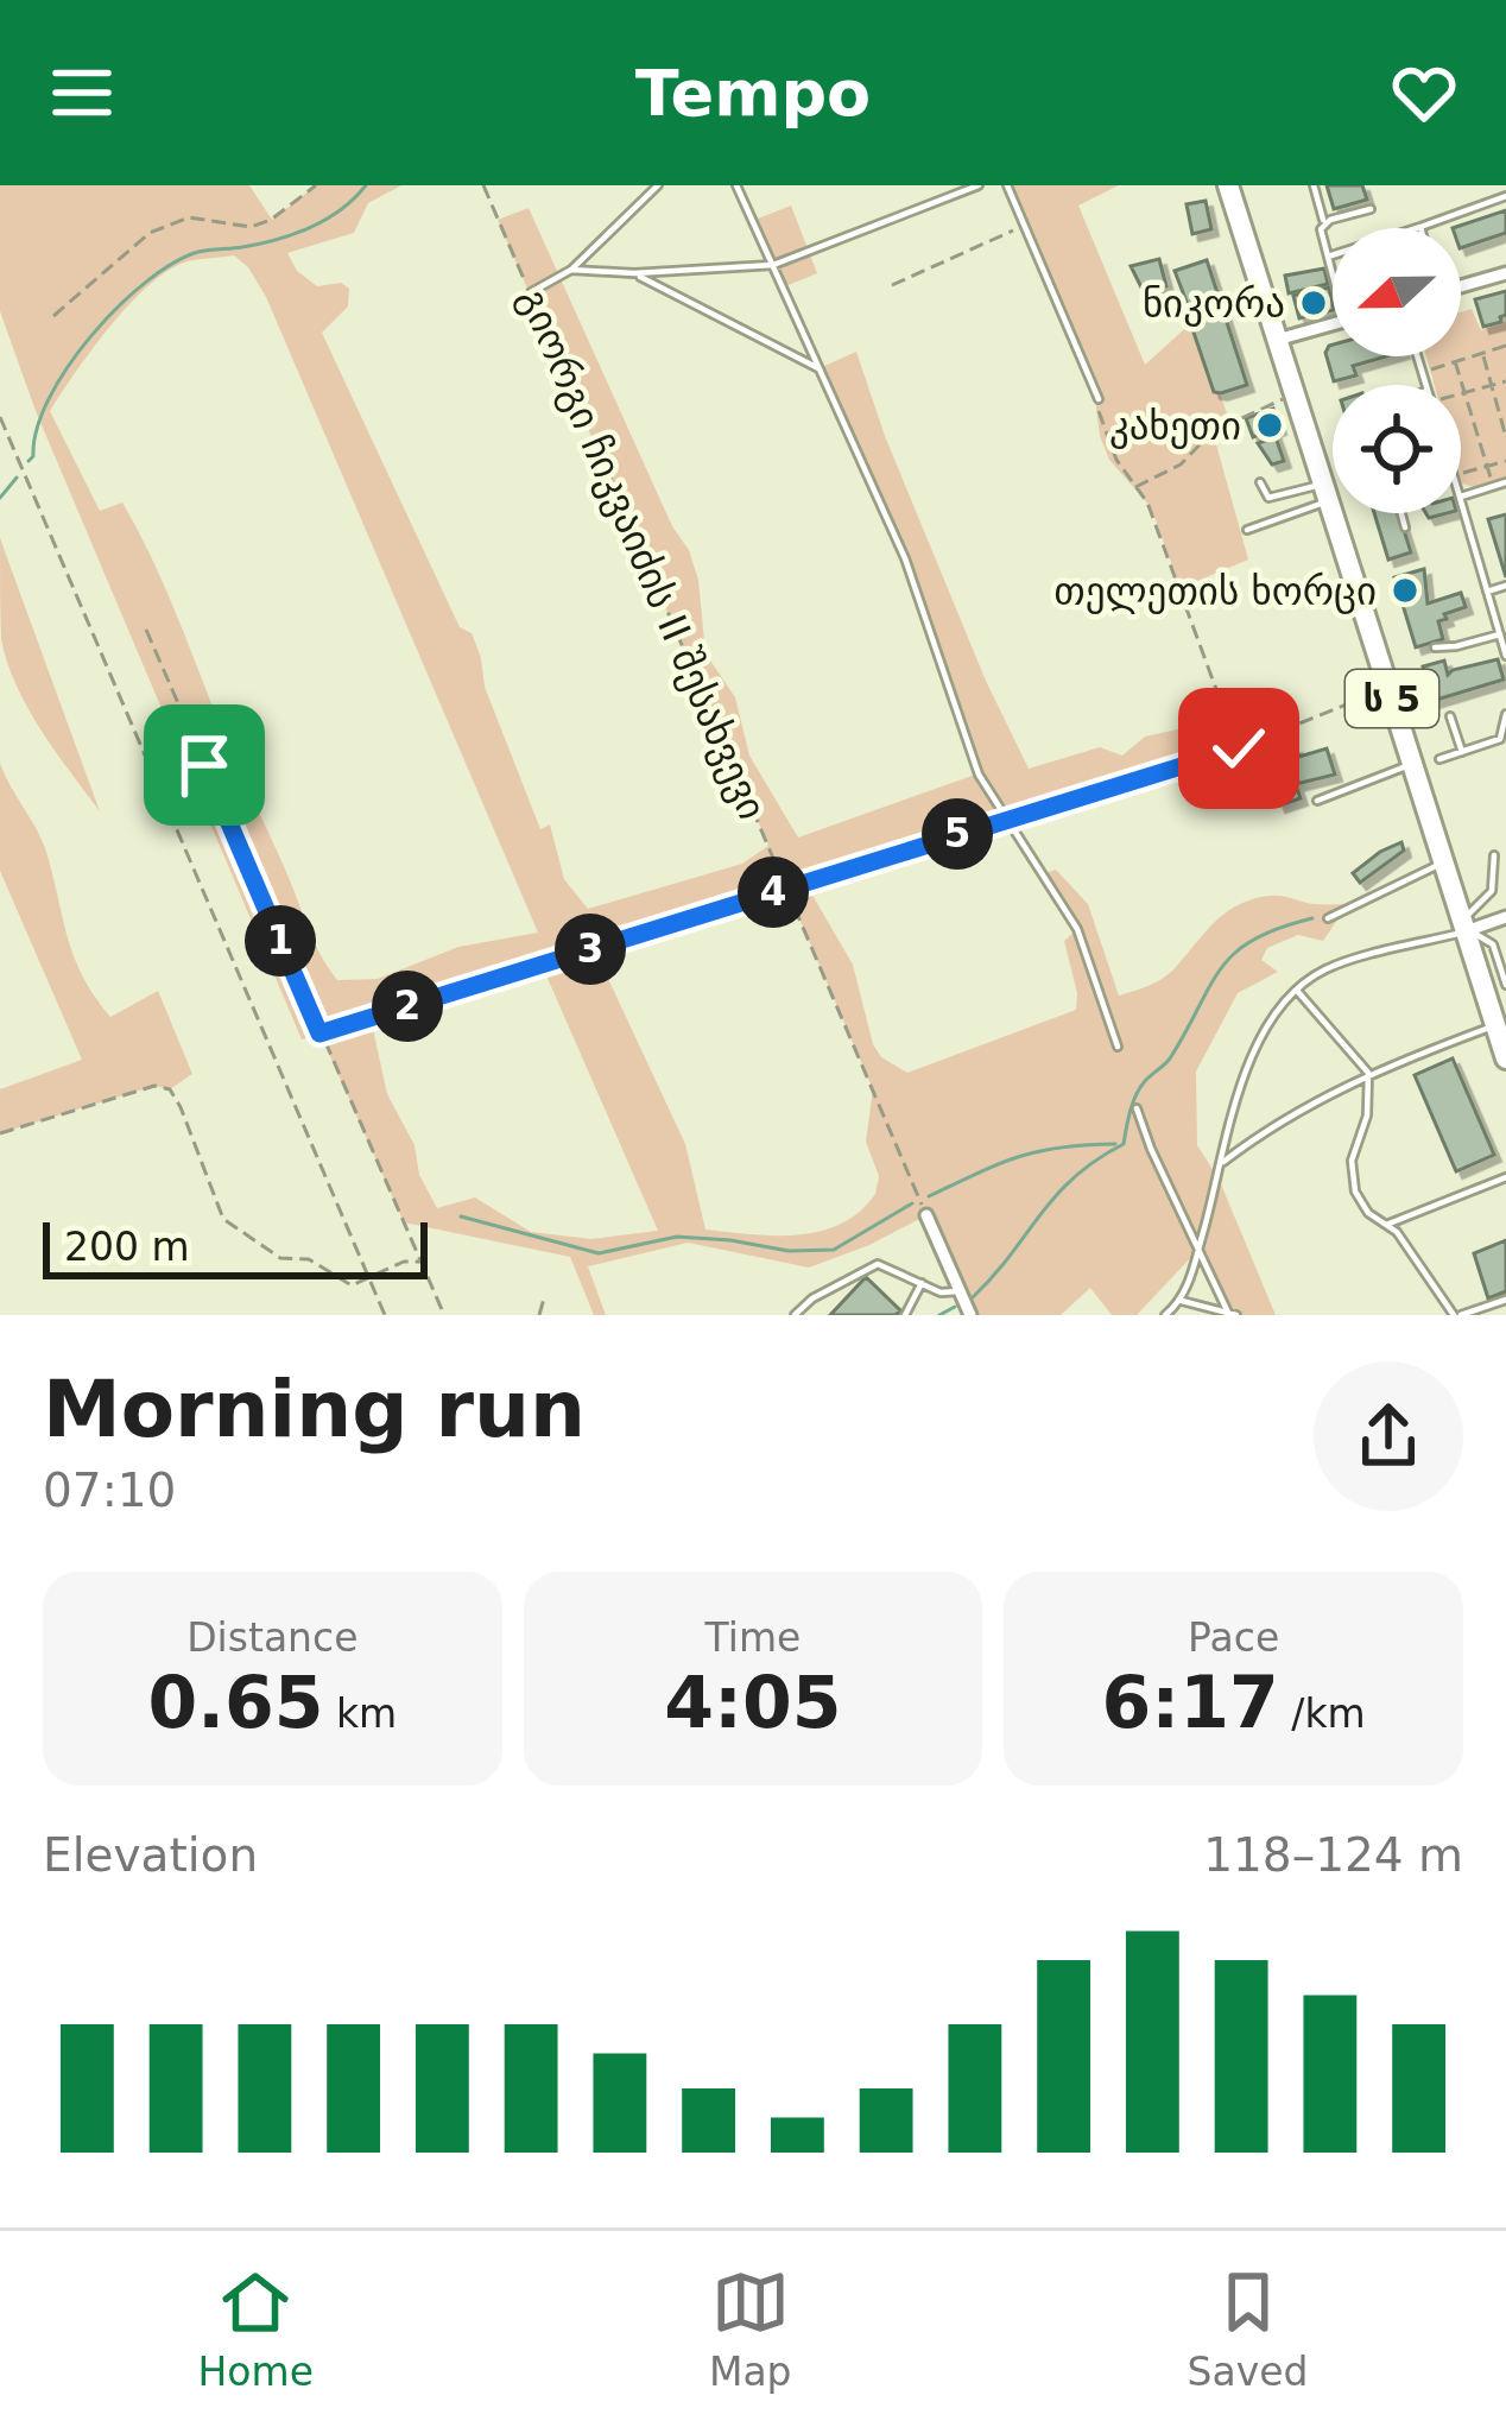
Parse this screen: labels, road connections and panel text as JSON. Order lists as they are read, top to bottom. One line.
{"streets":{"highway":["ს 5"],"path":["გიორგი ჩიკვაიძის II შესახვევი"]},"places":["ნიკორა","კახეთი","თელეთის ხორცი"],"scale_bar":"200 m","north":"left","page":{"header":"Tempo","pins":["5","4","1","3","2"],"scale":"200 m","heading":["Morning run","07:10"],"stats":[["Distance","0.65 km"],["Time","4:05"],["Pace","6:17 /km"]],"chart":["Elevation","118–124 m"],"tabs":["Home","Map","Saved"]}}
